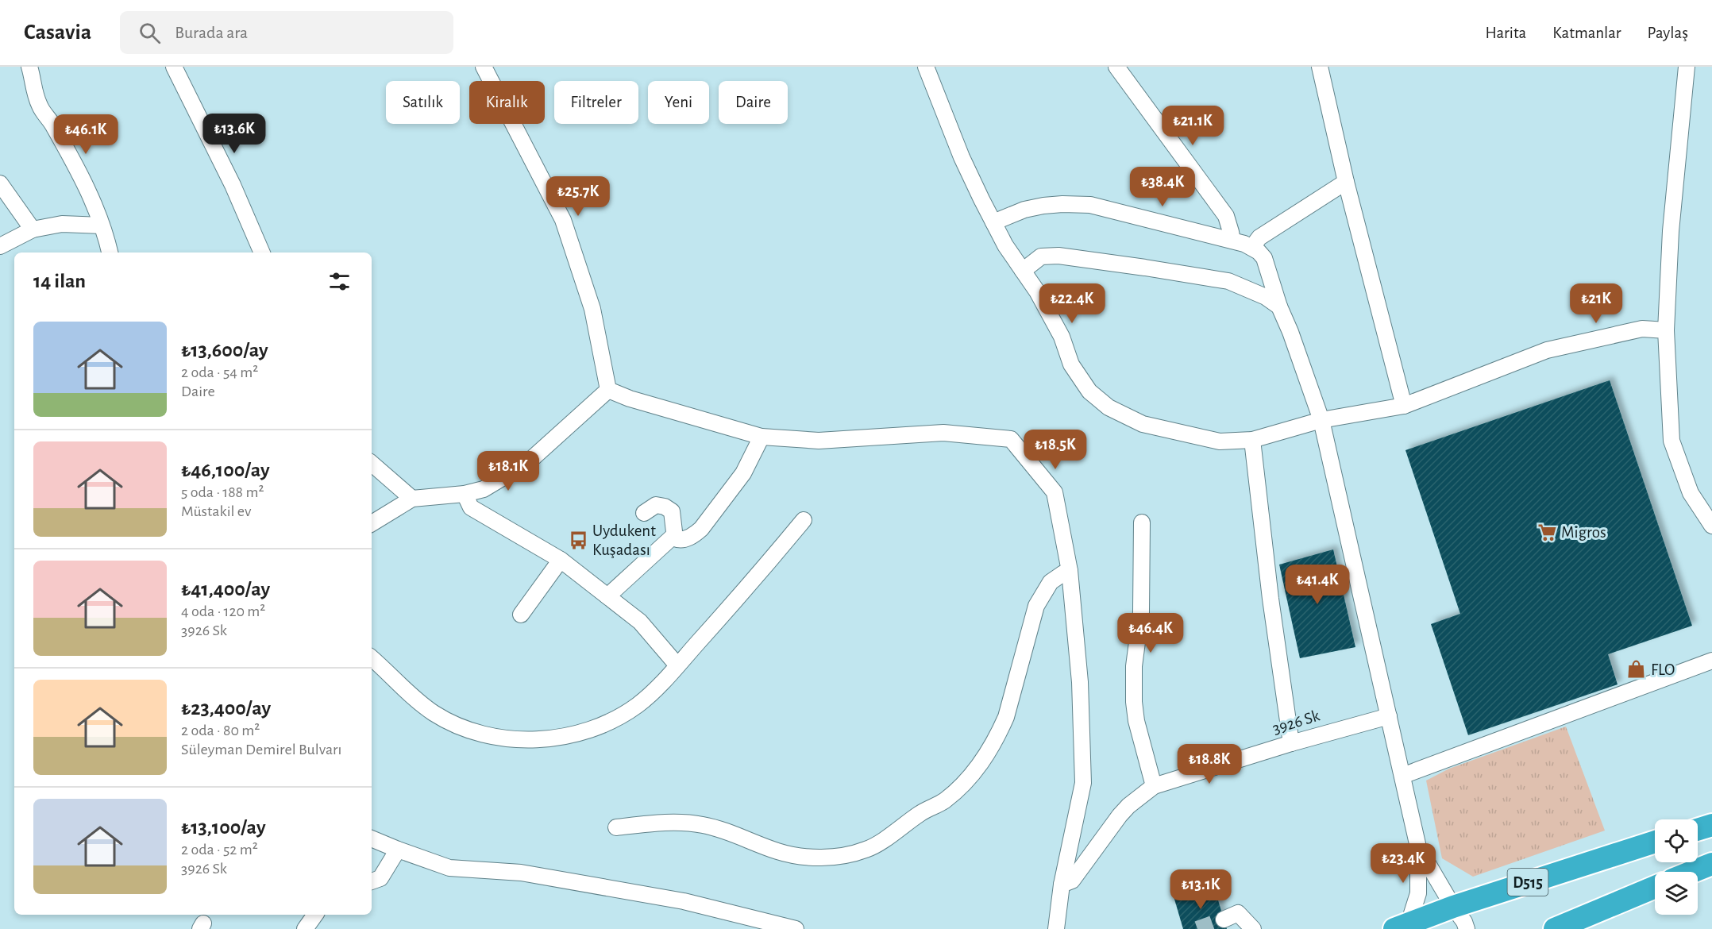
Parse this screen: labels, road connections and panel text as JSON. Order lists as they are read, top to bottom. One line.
{"streets":{"highway":["D515"],"street":["3926 Sk"]},"places":{"supermarket":["Migros"],"bus stop":["Uydukent Kuşadası"],"shop":["FLO"]},"page":{"header":"Casavia","search":"Burada ara","nav":["Harita","Katmanlar","Paylaş"],"chip":["Satılık","Kiralık","Filtreler","Yeni","Daire"],"price":["₺21.1K","₺13.6K","₺46.1K","₺38.4K","₺25.7K","₺22.4K","₺21K","₺18.5K","₺18.1K","₺41.4K","₺46.4K","₺18.8K","₺23.4K","₺13.1K"],"heading":"14 ilan","list":[{"name":"₺13,600/ay","note":"2 oda · 54 m² · Daire"},{"name":"₺46,100/ay","note":"5 oda · 188 m² · Müstakil ev"},{"name":"₺41,400/ay","note":"4 oda · 120 m² · 3926 Sk"},{"name":"₺23,400/ay","note":"2 oda · 80 m² · Süleyman Demirel Bulvarı"},{"name":"₺13,100/ay","note":"2 oda · 52 m² · 3926 Sk"}]}}
